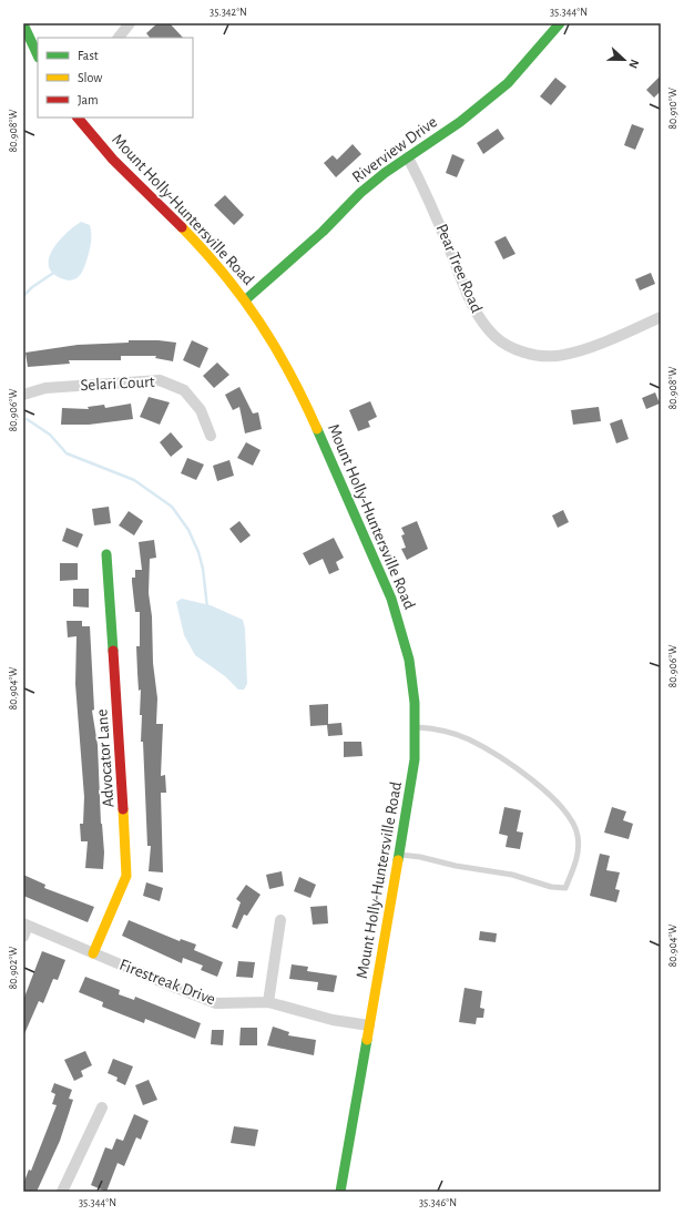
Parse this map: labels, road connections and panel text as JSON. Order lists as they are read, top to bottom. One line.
{"streets":{"main road":["Riverview Drive","Mount Holly-Huntersville Road","Advocator Lane"],"street":["Pear Tree Road","Selari Court","Firestreak Drive"]},"crossings":[["Riverview Drive","Mount Holly-Huntersville Road"],["Riverview Drive","Pear Tree Road"],["Mount Holly-Huntersville Road","Firestreak Drive"],["Advocator Lane","Firestreak Drive"]],"legend":["Fast","Slow","Jam"],"north":"right","coordinates":["35.342°N","35.344°N","80.910°W","80.908°W","80.906°W","80.904°W","80.902°W","35.346°N"]}
